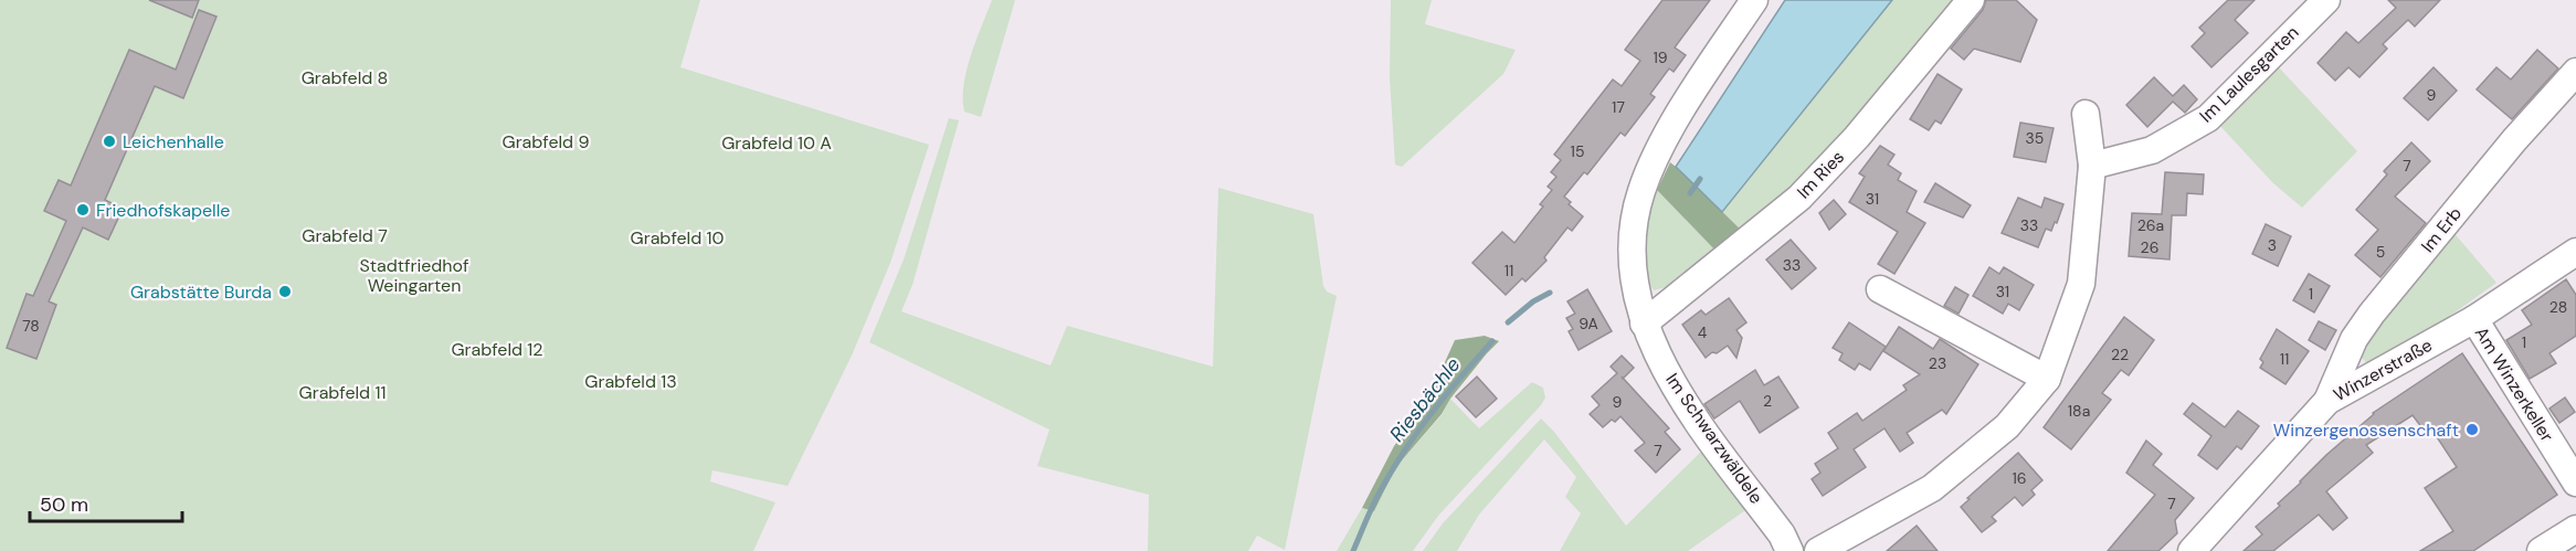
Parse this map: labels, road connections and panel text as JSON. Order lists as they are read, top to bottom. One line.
{"streets":{"street":["Im Laulesgarten","Im Ries","Im Erb","Winzerstraße","Am Winzerkeller","Im Schwarzwäldele"]},"crossings":[["Im Ries","Im Schwarzwäldele"],["Im Erb","Winzerstraße"],["Winzerstraße","Am Winzerkeller"]],"water":["Riesbächle"],"parks":["Grabfeld 8","Grabfeld 9","Grabfeld 10 A","Grabfeld 7","Grabfeld 10","Stadtfriedhof Weingarten","Grabfeld 12","Grabfeld 13","Grabfeld 11"],"places":["Leichenhalle","Friedhofskapelle","Grabstätte Burda","Winzergenossenschaft"],"house_numbers":["19","9","17","35","15","7","31","33","26a","3","26","5","33","11","31","1","28","9A","78","4","1","22","11","23","2","9","18a","7","16","7"],"scale_bar":"50 m"}
